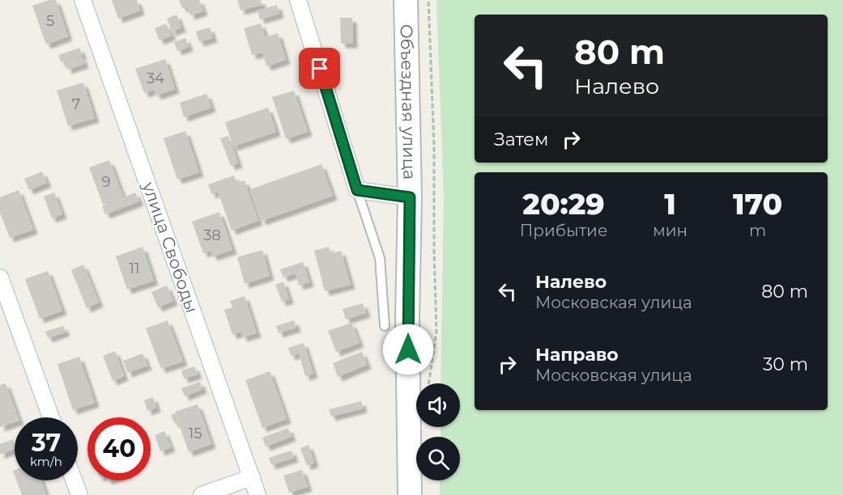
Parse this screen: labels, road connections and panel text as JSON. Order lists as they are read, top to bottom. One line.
{"streets":{"street":["Объездная улица","улица Свободы"]},"house_numbers":["5","34","7","9","38","11","15"],"page":{"turn":["80 m","Налево"],"then":"Затем","eta":["20:29","Прибытие","1","мин","170","m"],"list":[{"name":"Налево","note":"Московская улица","value":"80 m"},{"name":"Направо","note":"Московская улица","value":"30 m"}],"speed":"37 km/h","limit":"40"}}
